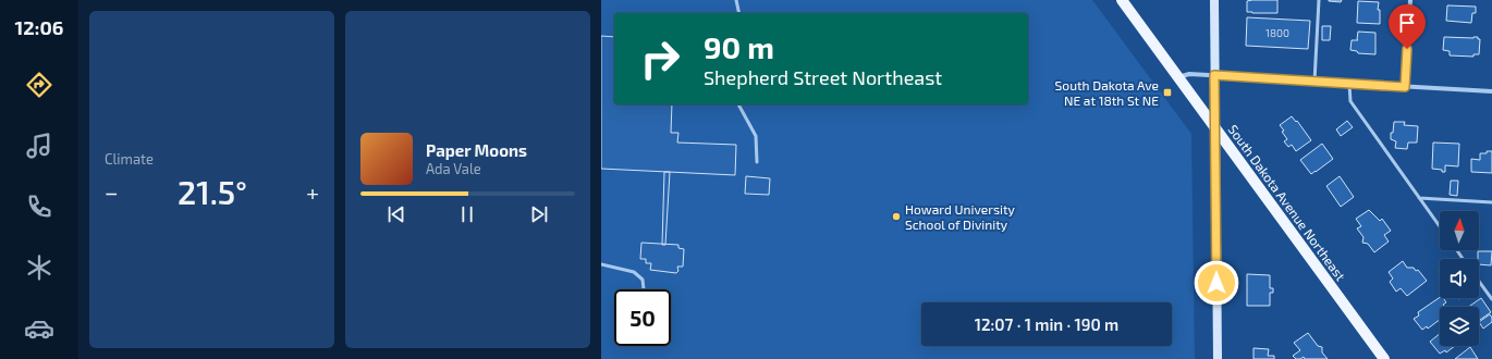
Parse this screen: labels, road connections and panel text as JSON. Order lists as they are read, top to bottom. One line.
{"streets":{"main road":["South Dakota Avenue Northeast"]},"places":{"transit":["South Dakota Ave NE at 18th St NE"],"other":["Howard University School of Divinity"]},"house_numbers":["1800"],"north":"top","page":{"tabs":"12:06","tile":"Climate","turn":["90 m","Shepherd Street Northeast"],"song":["Paper Moons","Ada Vale"],"heat":["−","21.5°","+"],"limit":"50","trip":"12:07 · 1 min · 190 m"}}
